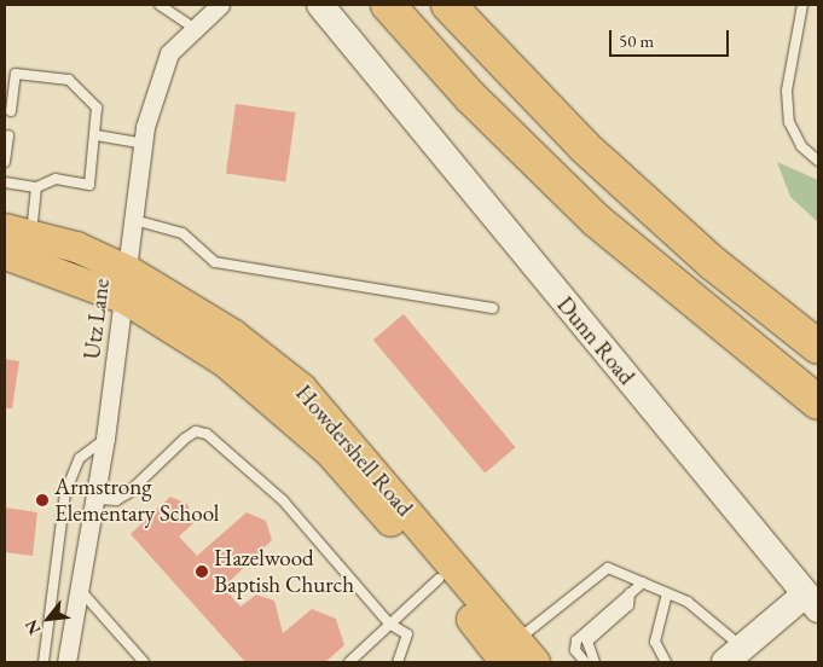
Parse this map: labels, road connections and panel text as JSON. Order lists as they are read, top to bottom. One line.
{"streets":{"main road":["Howdershell Road"],"street":["Utz Lane","Dunn Road"]},"crossings":[["Utz Lane","Howdershell Road"]],"places":["Armstrong Elementary School","Hazelwood Baptish Church"],"scale_bar":"50 m","north":"bottom left"}
